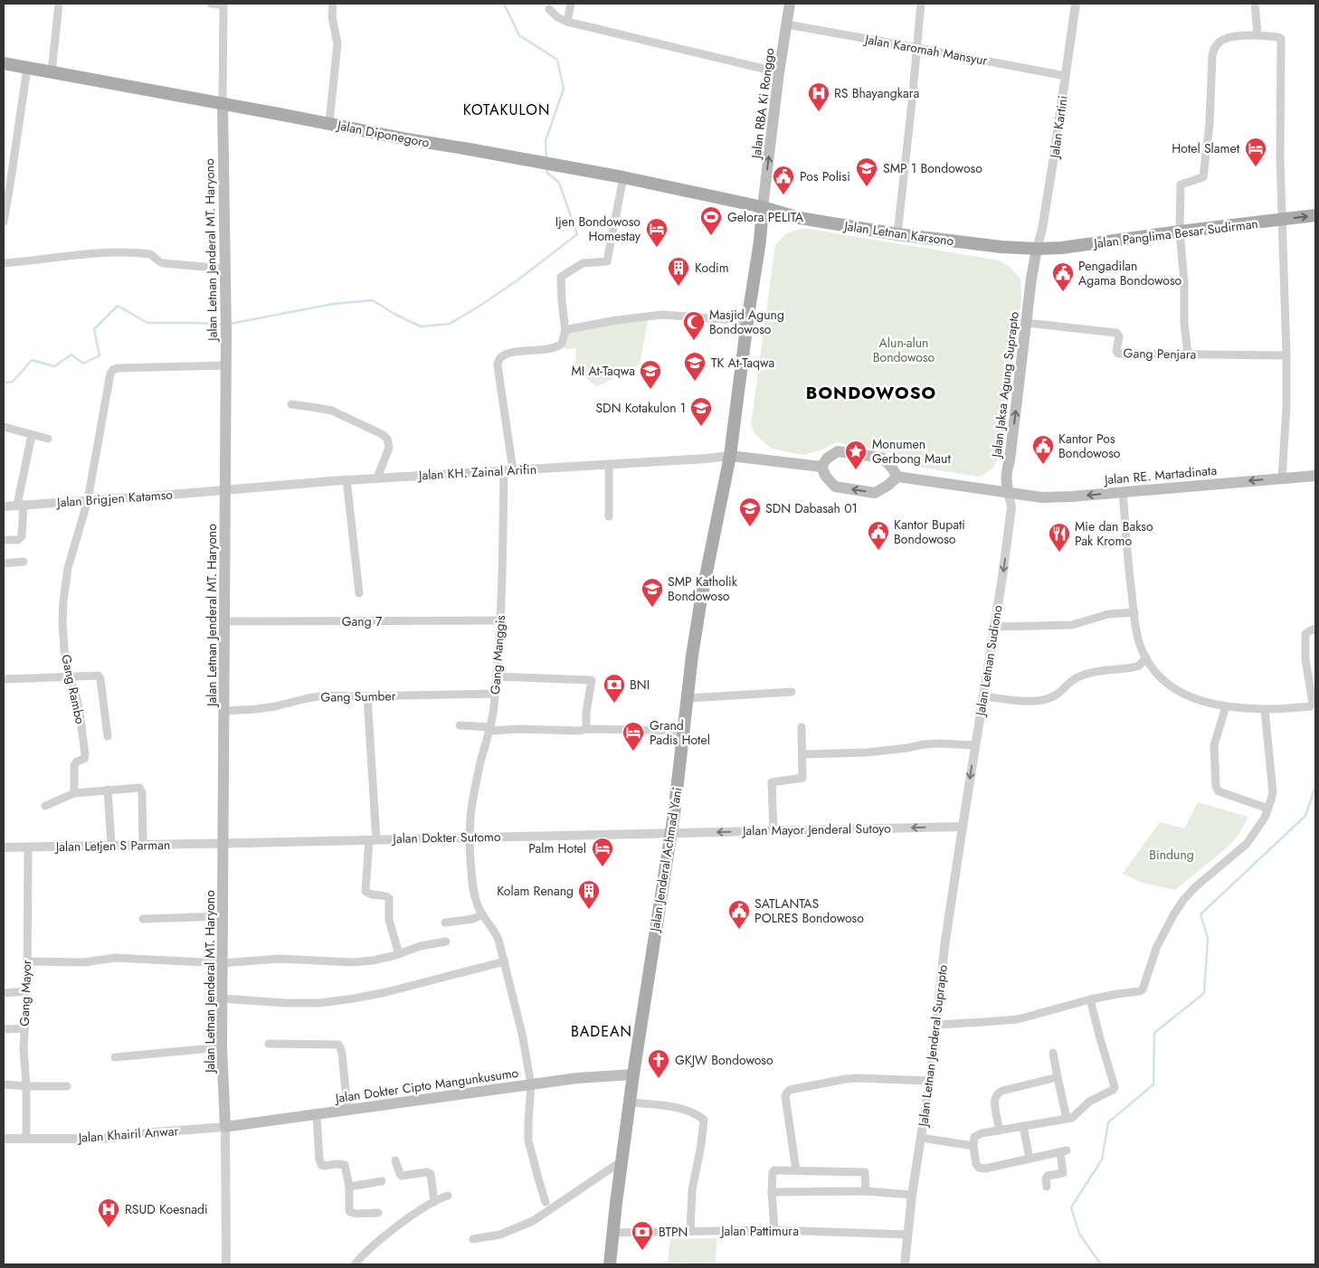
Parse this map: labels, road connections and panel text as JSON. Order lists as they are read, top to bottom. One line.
{"streets":{"main road":["Jalan RBA Ki Ronggo","Jalan Diponegoro","Jalan Letnan Karsono","Jalan Panglima Besar Sudirman","Jalan Letnan Jenderal MT. Haryono","Jalan Jaksa Agung Suprapto","Jalan RE. Martadinata","Jalan Jenderal Achmad Yani","Jalan Dokter Cipto Mangunkusumo"],"street":["Jalan Karomah Mansyur","Jalan Kartini","Gang Penjara","Jalan KH. Zainal Arifin","Jalan Brigjen Katamso","Gang 7","Gang Manggis","Jalan Letnan Sudiono","Gang Rambo","Gang Sumber","Jalan Mayor Jenderal Sutoyo","Jalan Dokter Sutomo","Jalan Letjen S Parman","Gang Mayor","Jalan Letnan Jenderal Suprapto","Jalan Khairil Anwar","Jalan Pattimura"]},"crossings":[["Jalan Karomah Mansyur","Jalan RBA Ki Ronggo"],["Jalan Karomah Mansyur","Jalan Kartini"],["Jalan RBA Ki Ronggo","Jalan Diponegoro"],["Jalan RBA Ki Ronggo","Jalan Letnan Karsono"],["Jalan RBA Ki Ronggo","Jalan Jenderal Achmad Yani"],["Jalan Kartini","Jalan Letnan Karsono"],["Jalan Kartini","Jalan Panglima Besar Sudirman"],["Jalan Kartini","Jalan Jaksa Agung Suprapto"],["Jalan Diponegoro","Jalan Letnan Karsono"],["Jalan Diponegoro","Jalan Letnan Jenderal MT. Haryono"],["Jalan Diponegoro","Jalan Jenderal Achmad Yani"],["Jalan Letnan Karsono","Jalan Panglima Besar Sudirman"],["Jalan Letnan Karsono","Jalan Jaksa Agung Suprapto"],["Jalan Letnan Karsono","Jalan Jenderal Achmad Yani"],["Jalan Panglima Besar Sudirman","Jalan Jaksa Agung Suprapto"],["Jalan Letnan Jenderal MT. Haryono","Jalan KH. Zainal Arifin"],["Jalan Letnan Jenderal MT. Haryono","Jalan Brigjen Katamso"],["Jalan Letnan Jenderal MT. Haryono","Gang 7"],["Jalan Letnan Jenderal MT. Haryono","Gang Rambo"],["Jalan Letnan Jenderal MT. Haryono","Gang Sumber"],["Jalan Letnan Jenderal MT. Haryono","Jalan Dokter Sutomo"],["Jalan Letnan Jenderal MT. Haryono","Jalan Letjen S Parman"],["Jalan Letnan Jenderal MT. Haryono","Jalan Dokter Cipto Mangunkusumo"],["Jalan Letnan Jenderal MT. Haryono","Jalan Khairil Anwar"],["Gang Penjara","Jalan Jaksa Agung Suprapto"],["Jalan Jaksa Agung Suprapto","Jalan RE. Martadinata"],["Jalan Jaksa Agung Suprapto","Jalan Letnan Sudiono"],["Jalan KH. Zainal Arifin","Jalan Brigjen Katamso"],["Jalan KH. Zainal Arifin","Gang Manggis"],["Jalan KH. Zainal Arifin","Jalan Jenderal Achmad Yani"],["Jalan RE. Martadinata","Jalan Letnan Sudiono"],["Jalan Brigjen Katamso","Gang Rambo"],["Gang 7","Gang Manggis"],["Gang Manggis","Gang Sumber"],["Gang Manggis","Jalan Dokter Sutomo"],["Gang Manggis","Jalan Dokter Cipto Mangunkusumo"],["Jalan Letnan Sudiono","Jalan Mayor Jenderal Sutoyo"],["Jalan Letnan Sudiono","Jalan Letnan Jenderal Suprapto"],["Jalan Mayor Jenderal Sutoyo","Jalan Dokter Sutomo"],["Jalan Mayor Jenderal Sutoyo","Jalan Jenderal Achmad Yani"],["Jalan Mayor Jenderal Sutoyo","Jalan Letnan Jenderal Suprapto"],["Jalan Dokter Sutomo","Jalan Letjen S Parman"],["Jalan Dokter Sutomo","Jalan Jenderal Achmad Yani"],["Jalan Letjen S Parman","Gang Mayor"],["Jalan Jenderal Achmad Yani","Jalan Dokter Cipto Mangunkusumo"],["Jalan Jenderal Achmad Yani","Jalan Pattimura"],["Gang Mayor","Jalan Khairil Anwar"],["Jalan Letnan Jenderal Suprapto","Jalan Pattimura"],["Jalan Dokter Cipto Mangunkusumo","Jalan Khairil Anwar"]],"one_way":["Jalan RBA Ki Ronggo","Jalan Jaksa Agung Suprapto","Jalan RE. Martadinata","Jalan Letnan Sudiono"],"districts":["KOTAKULON","BONDOWOSO","BADEAN"],"parks":["Alun-alun Bondowoso","Bindung"],"places":{"hospital":["RS Bhayangkara","RSUD Koesnadi"],"hotel":["Hotel Slamet","Ijen Bondowoso Homestay","Grand Padis Hotel","Palm Hotel"],"school or university":["SMP 1 Bondowoso","TK At-Taqwa","MI At-Taqwa","SDN Kotakulon 1","SDN Dabasah 01","SMP Katholik Bondowoso"],"public building":["Pos Polisi","Pengadilan Agama Bondowoso","Kantor Pos Bondowoso","Kantor Bupati Bondowoso","SATLANTAS POLRES Bondowoso"],"sports":["Gelora PELITA"],"building":["Kodim","Kolam Renang"],"mosque":["Masjid Agung Bondowoso"],"place":["Monumen Gerbong Maut"],"restaurant":["Mie dan Bakso Pak Kromo"],"bank":["BNI","BTPN"],"church":["GKJW Bondowoso"]}}
